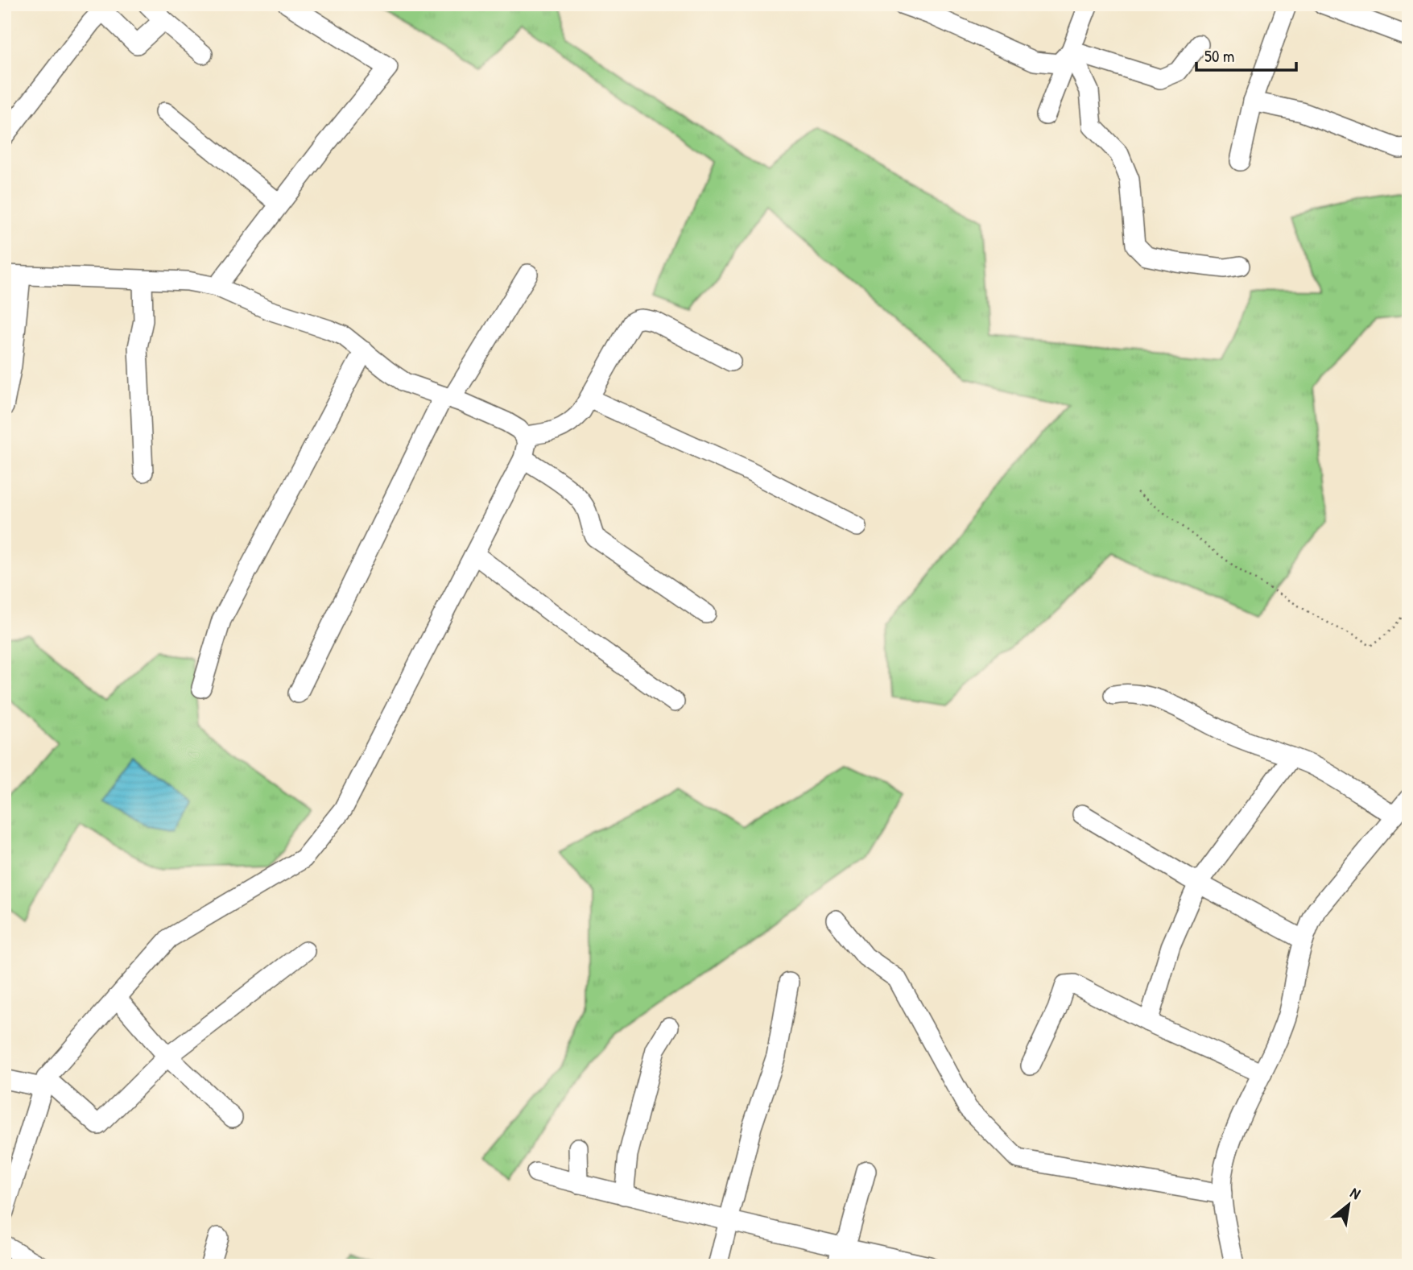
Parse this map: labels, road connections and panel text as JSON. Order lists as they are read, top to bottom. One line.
{"scale_bar":"50 m","north":"top right"}
